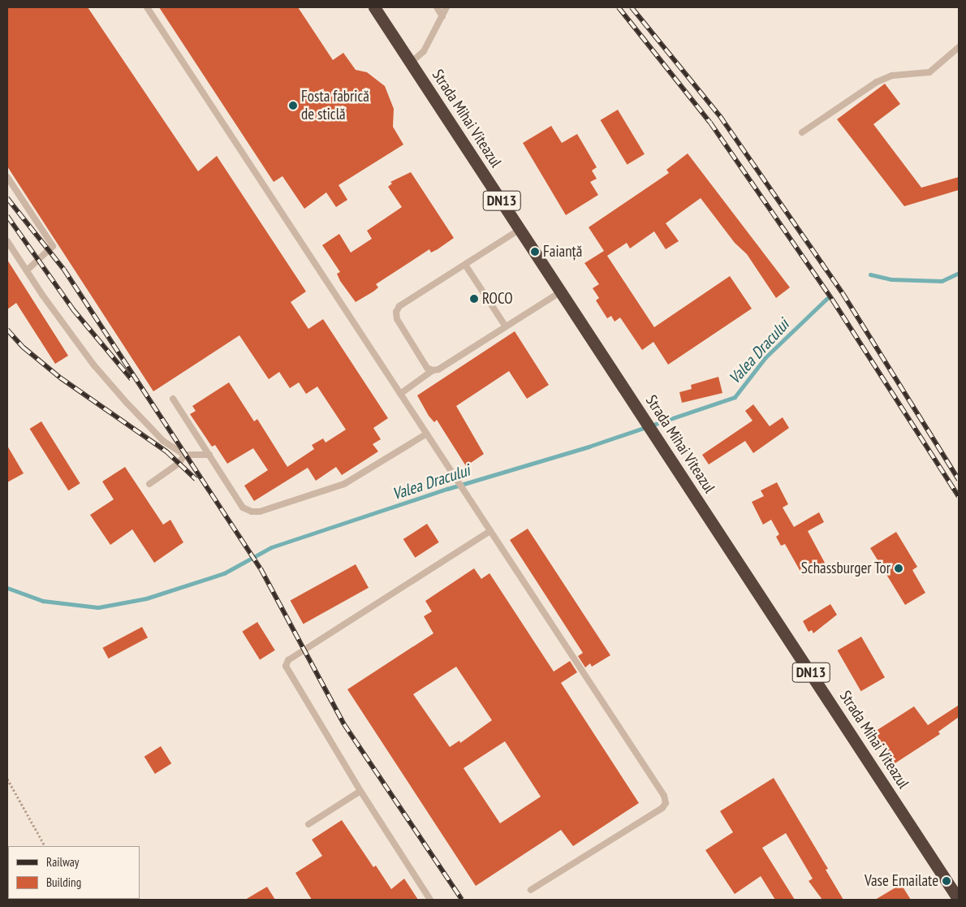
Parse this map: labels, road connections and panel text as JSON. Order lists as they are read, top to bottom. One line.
{"streets":{"highway":["Strada Mihai Viteazul","DN13"]},"water":["Valea Dracului"],"places":["Fosta fabrică de sticlă","Faianță","ROCO","Schassburger Tor","Vase Emailate"],"legend":["Railway","Building"]}
